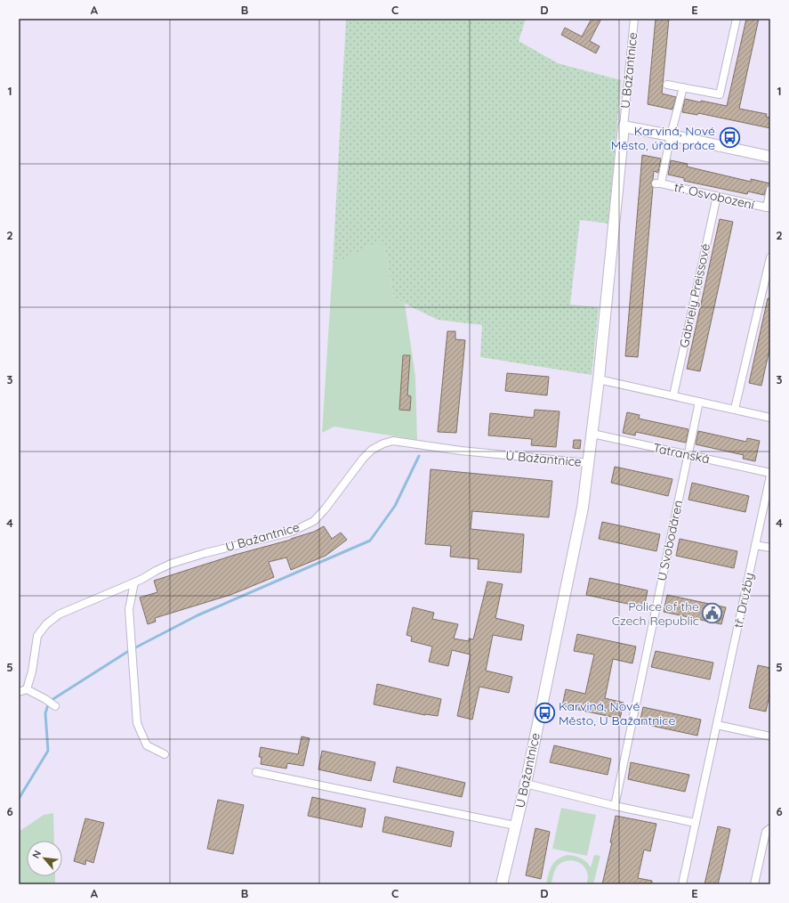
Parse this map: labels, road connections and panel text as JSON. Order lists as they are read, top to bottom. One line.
{"streets":{"street":["U Bažantnice","tř. Osvobození","Gabriely Preissové","Tatranská","U Svobodáren","tř. Družby"]},"crossings":[["U Bažantnice","Tatranská"],["tř. Osvobození","Gabriely Preissové"],["Tatranská","U Svobodáren"]],"places":{"bus stop":["Karviná, Nové Město, úřad práce","Karviná, Nové Město, U Bažantnice"],"public building":["Police of the Czech Republic"]},"north":"top left","grid":{"columns":["A","B","C","D","E"],"rows":["1","2","3","4","5","6"]}}
